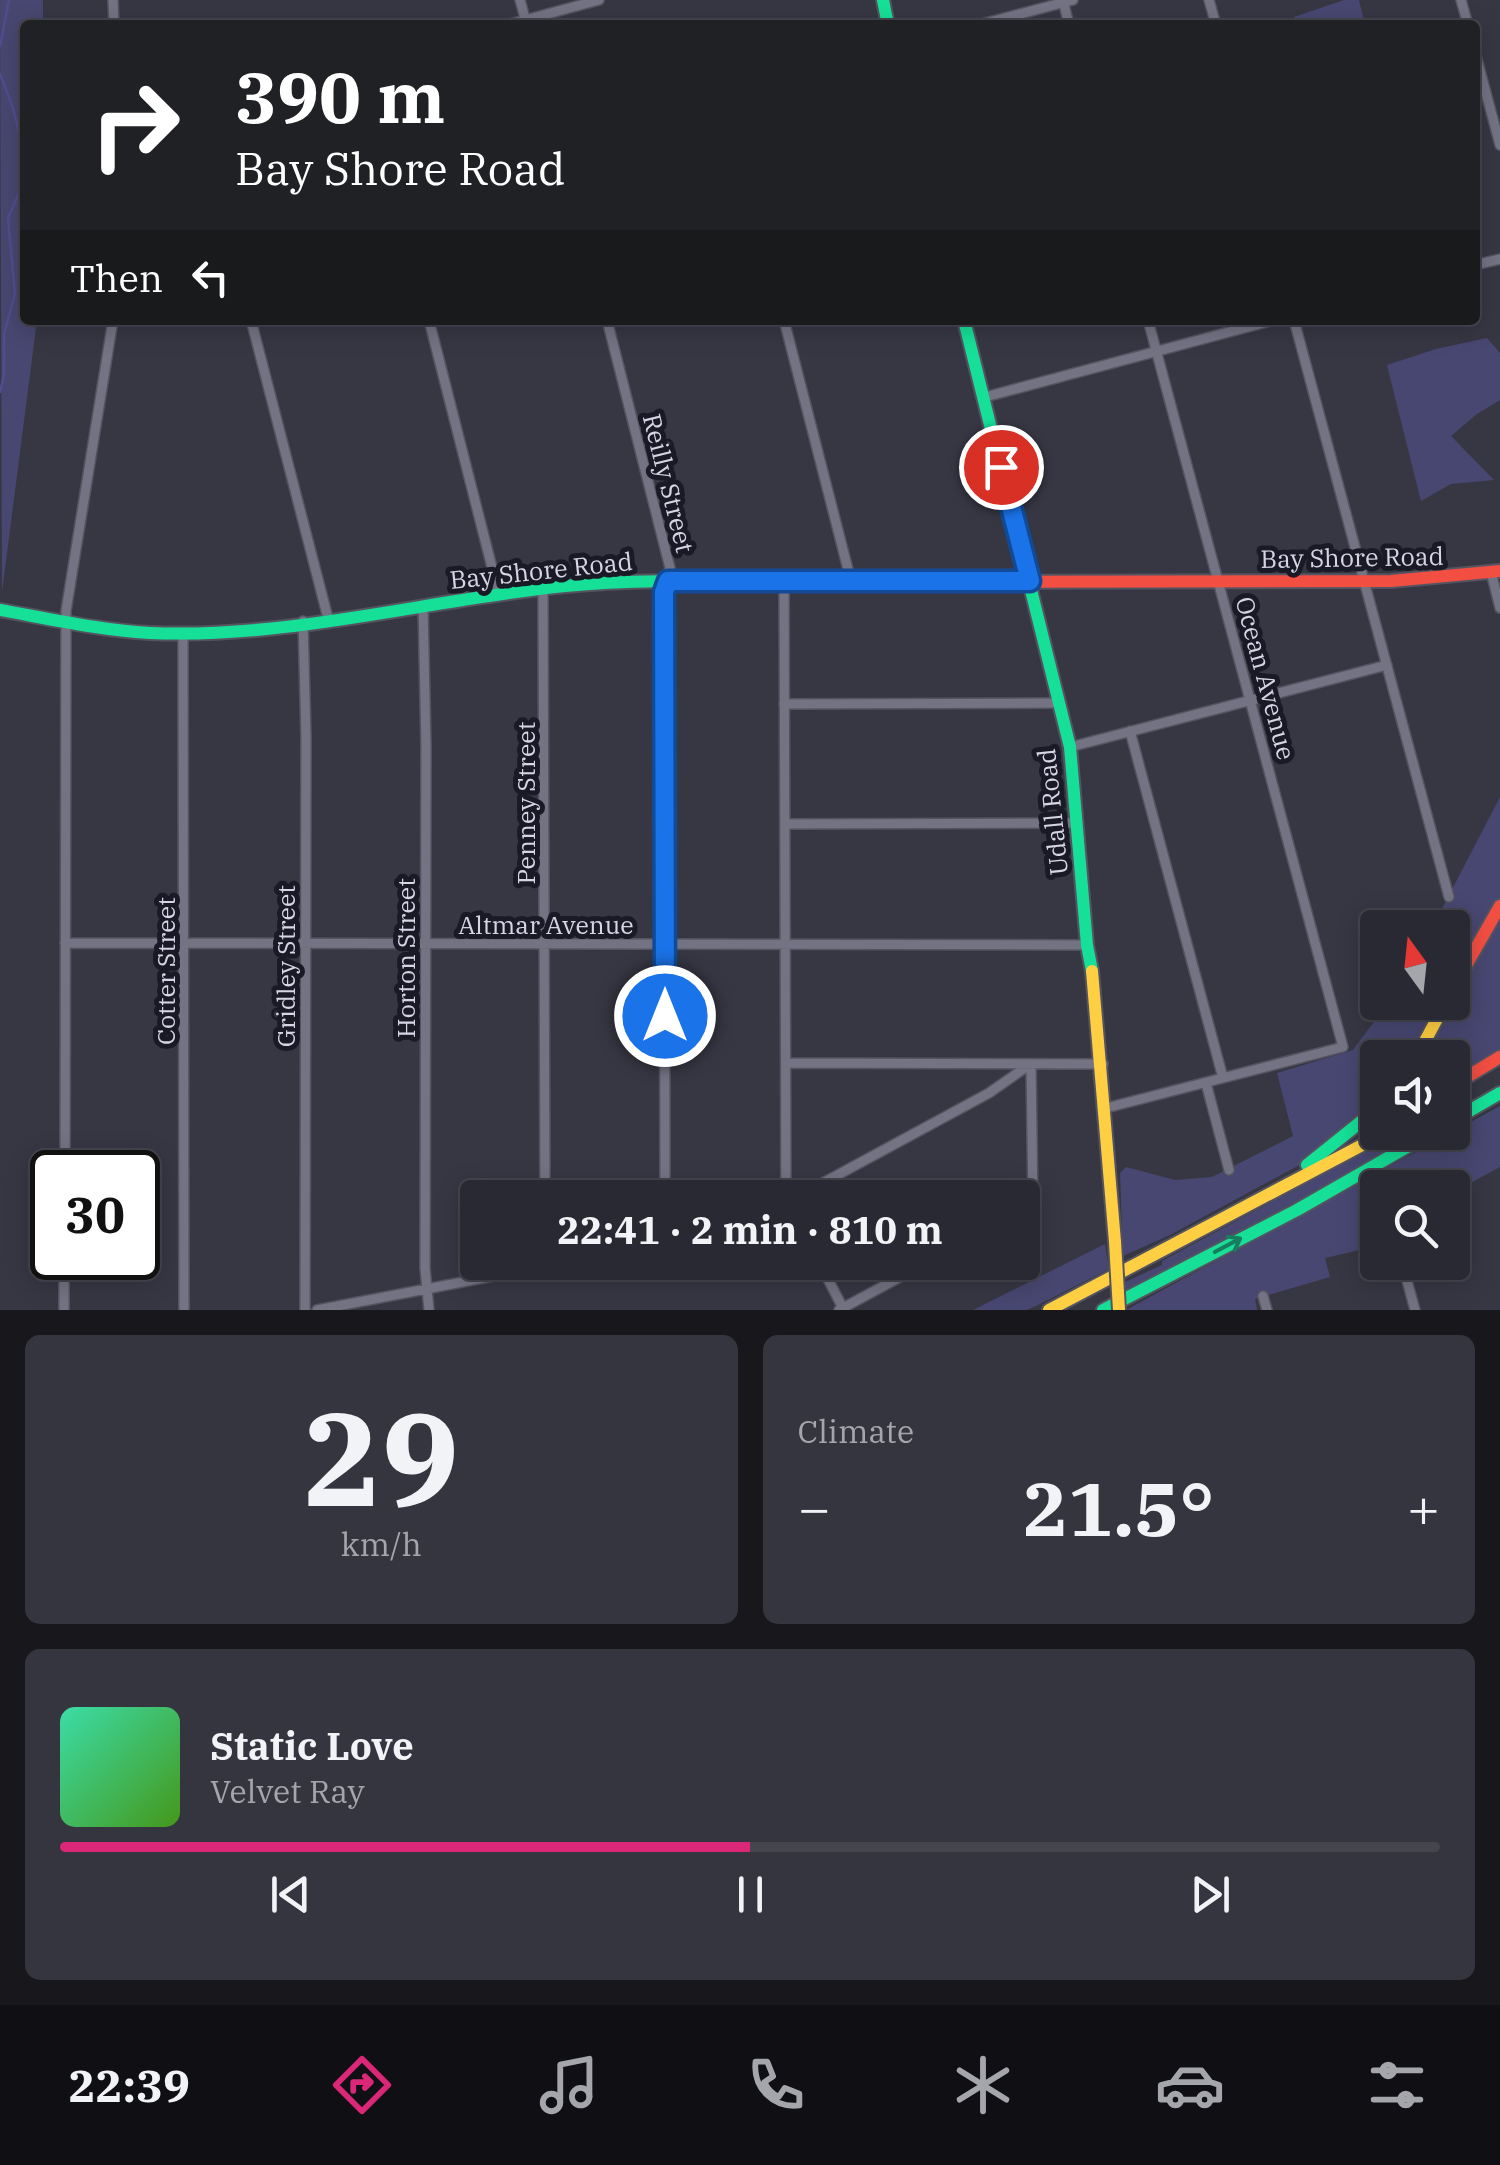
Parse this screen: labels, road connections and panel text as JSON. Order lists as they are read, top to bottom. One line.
{"streets":{"main road":["Bay Shore Road","Udall Road"],"street":["Reilly Street","Ocean Avenue","Penney Street","Altmar Avenue","Horton Street","Gridley Street","Cotter Street"]},"crossings":[["Reilly Street","Bay Shore Road"],["Reilly Street","Altmar Avenue"],["Bay Shore Road","Ocean Avenue"],["Bay Shore Road","Penney Street"],["Bay Shore Road","Udall Road"],["Bay Shore Road","Horton Street"],["Bay Shore Road","Gridley Street"],["Bay Shore Road","Cotter Street"],["Penney Street","Altmar Avenue"],["Udall Road","Altmar Avenue"],["Altmar Avenue","Horton Street"],["Altmar Avenue","Gridley Street"],["Altmar Avenue","Cotter Street"]],"north":"top","page":{"turn":["390 m","Bay Shore Road"],"then":"Then","limit":"30","trip":"22:41 · 2 min · 810 m","tile":[["29","km/h"],"Climate"],"heat":["−","21.5°","+"],"song":["Static Love","Velvet Ray"],"tabs":"22:39"}}
